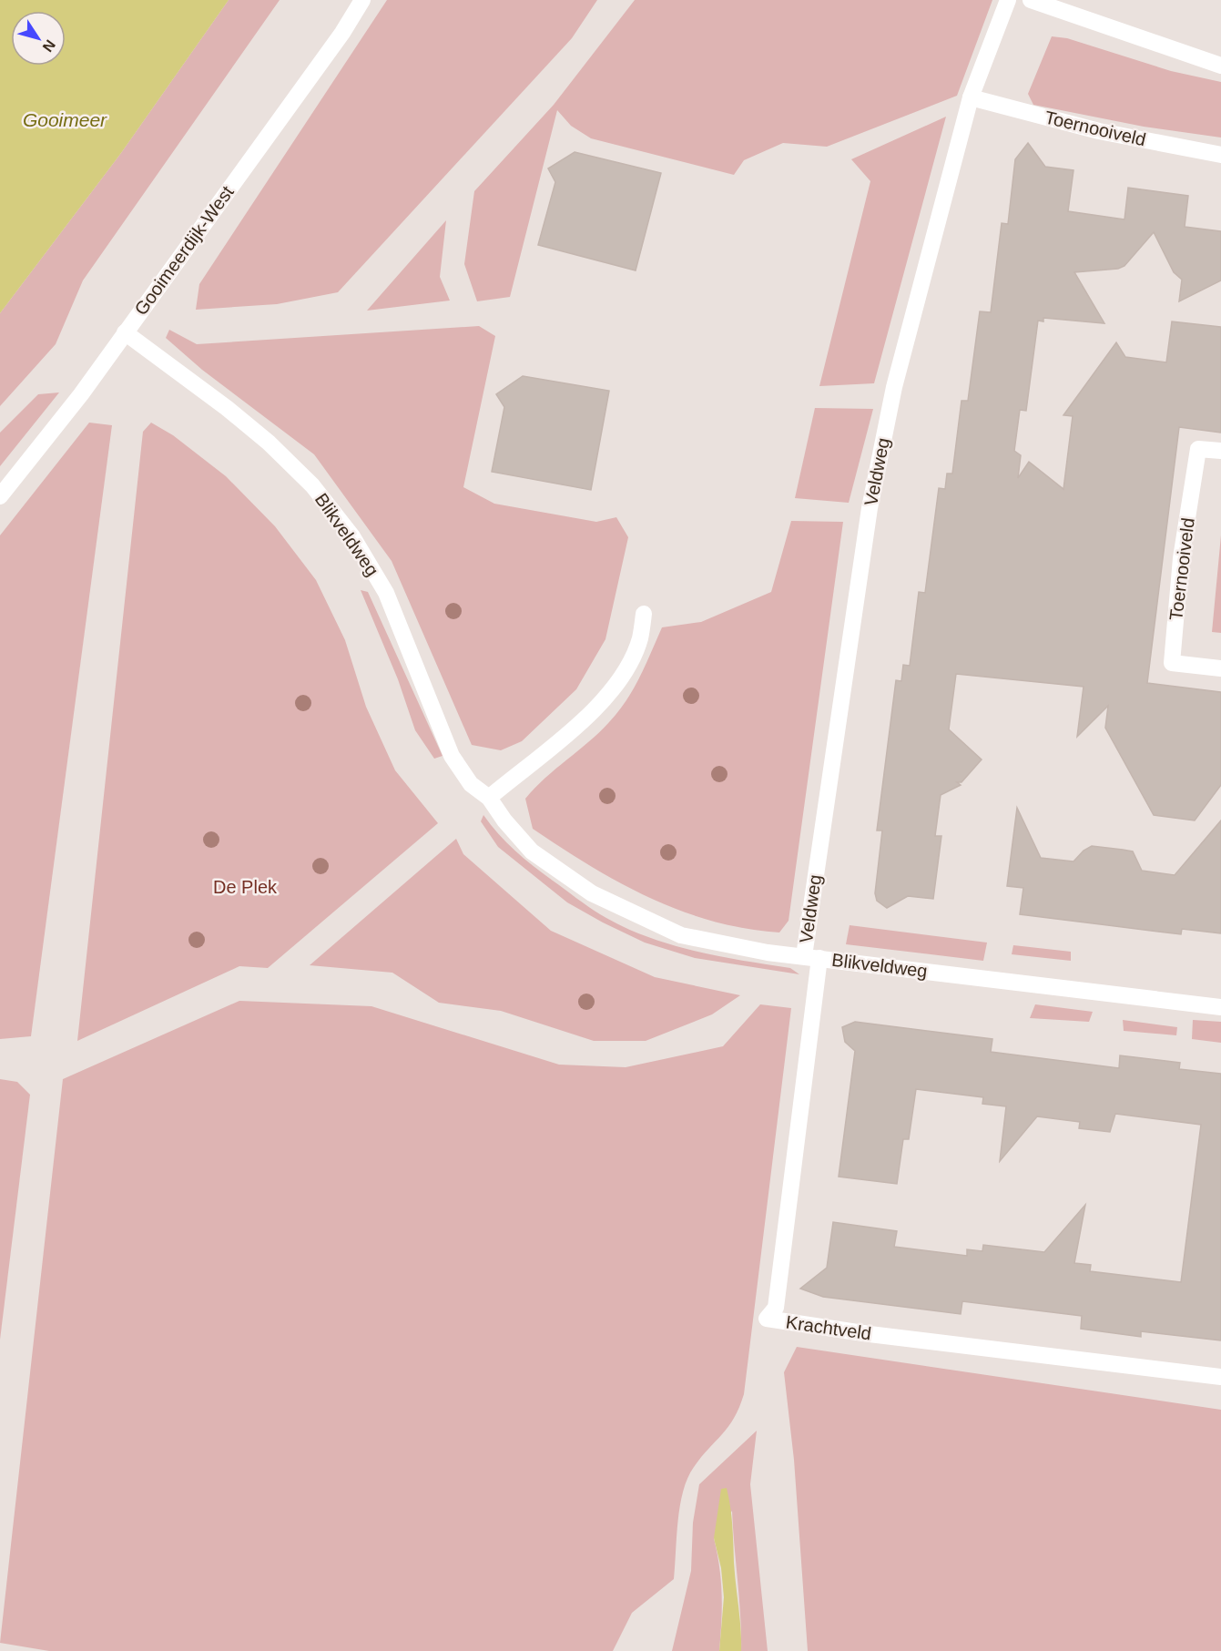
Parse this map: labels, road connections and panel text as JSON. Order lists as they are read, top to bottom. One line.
{"streets":{"street":["Toernooiveld","Gooimeerdijk-West","Veldweg","Blikveldweg","Krachtveld"]},"crossings":[["Toernooiveld","Veldweg"],["Gooimeerdijk-West","Blikveldweg"],["Veldweg","Blikveldweg"],["Veldweg","Krachtveld"],["Blikveldweg","Krachtveld"]],"water":["Gooimeer"],"parks":["De Plek"],"north":"bottom right"}
